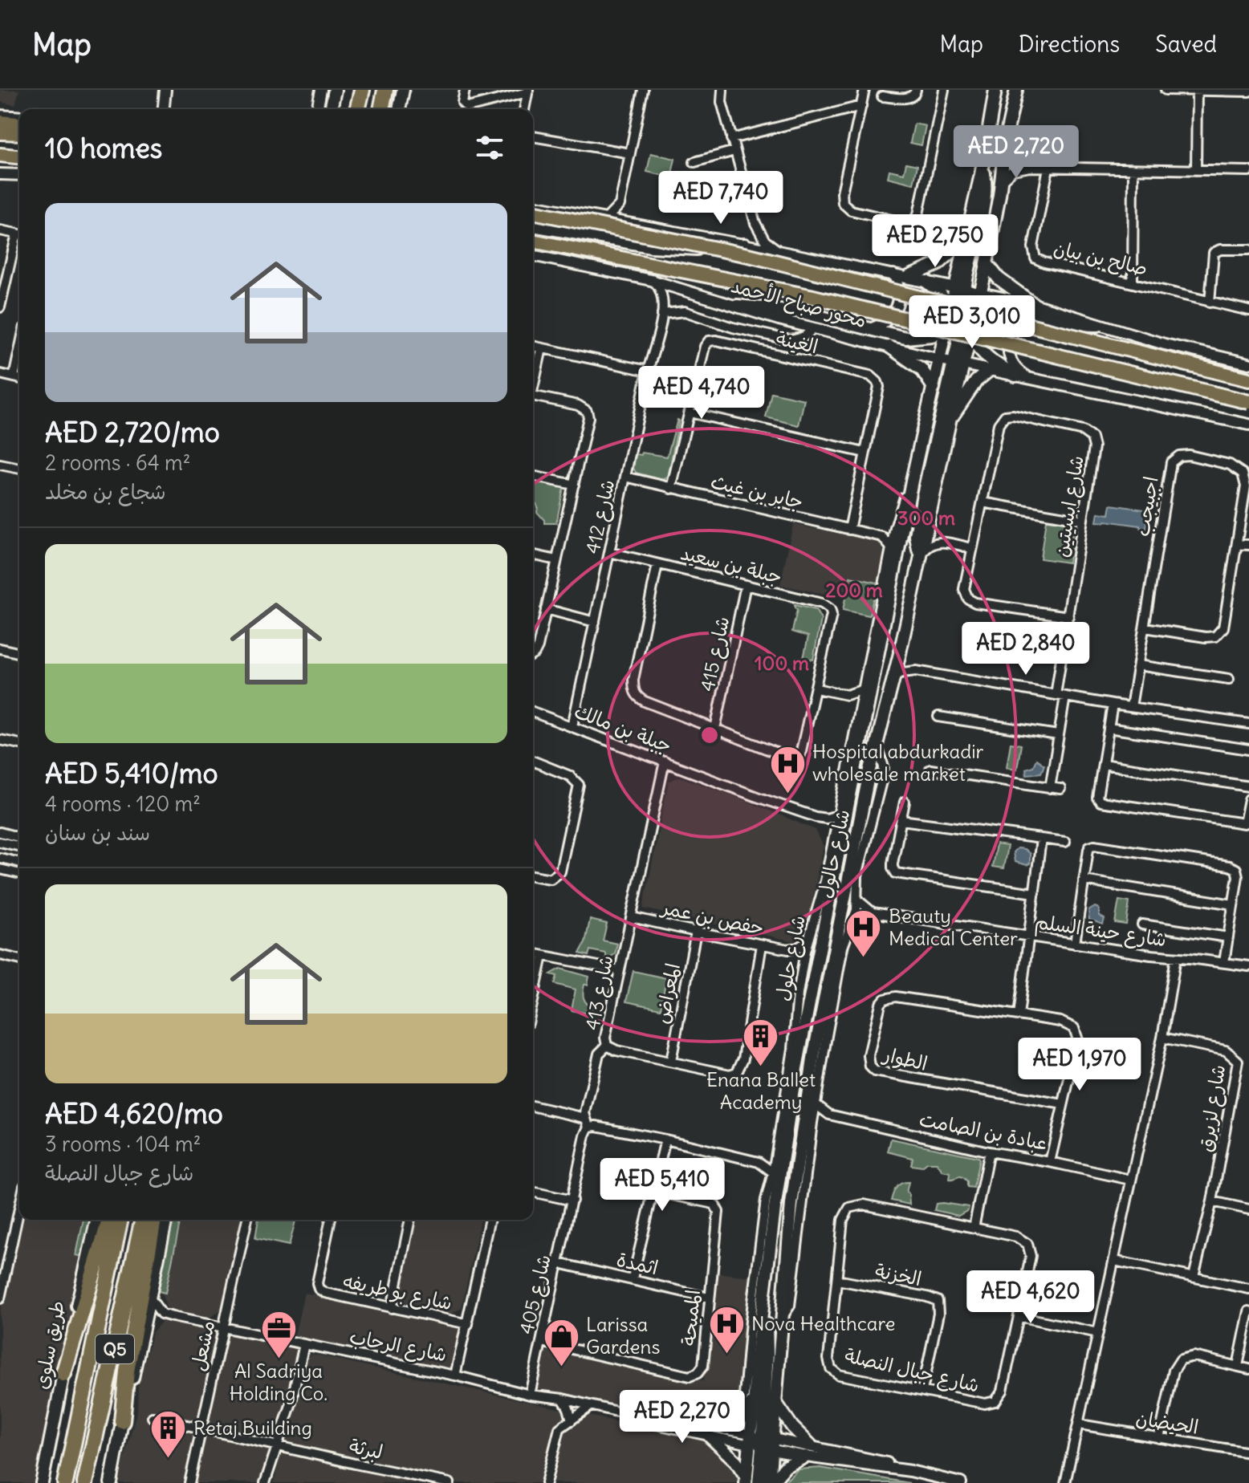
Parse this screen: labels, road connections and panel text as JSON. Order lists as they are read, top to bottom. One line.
{"streets":{"highway":["محور صباح الأحمد","Q5"],"main road":["شارع حالول","طريق سلوى"],"street":["صالح بن بيان","الغينة","جابر بن غيث","شارع ابسيتين","اجبيجب","شارع 412","جبلة بن سعيد","شارع 415","جبلة بن مالك","حفص بن عمر","شارع حينة السلم","شارع حلول","شارع 413","المعراض","الطوار","شارع لزيرق","عبادة بن الصامت","اثمدة","الخزنة","شارع بو طريفه","شارع 405","المميحة","مشعل","شارع الرحاب","شارع جبال النصلة","الحيضان","لبرثة"]},"crossings":[["محور صباح الأحمد","شارع 412"],["محور صباح الأحمد","شارع حالول"],["الغينة","جابر بن غيث"],["جابر بن غيث","شارع 412"],["شارع 412","جبلة بن سعيد"],["شارع 412","جبلة بن مالك"],["جبلة بن سعيد","شارع 415"],["جبلة بن مالك","شارع حلول"],["جبلة بن مالك","شارع 413"],["شارع حالول","شارع حلول"],["شارع حالول","شارع الرحاب"],["حفص بن عمر","شارع حلول"],["حفص بن عمر","شارع 413"],["حفص بن عمر","المعراض"],["شارع حلول","شارع الرحاب"],["شارع 413","المعراض"],["شارع 413","شارع 405"],["الطوار","عبادة بن الصامت"],["اثمدة","شارع 405"],["اثمدة","المميحة"],["الخزنة","شارع جبال النصلة"],["شارع 405","المميحة"],["شارع 405","شارع الرحاب"],["مشعل","شارع الرحاب"],["مشعل","لبرثة"]],"places":{"hospital":["Hospital abdurkadir wholesale market","Beauty Medical Center","Nova Healthcare"],"building":["Enana Ballet Academy","Retaj Building"],"office":["Al Sadriya Holding Co."],"shop":["Larissa Gardens"]},"page":{"header":"Map","nav":["Map","Directions","Saved"],"heading":"10 homes","price":["AED 2,720","AED 7,740","AED 2,750","AED 3,010","AED 4,740","AED 2,840","AED 1,970","AED 5,410","AED 4,620","AED 2,270"],"list":[{"name":"AED 2,720/mo","note":"2 rooms · 64 m² · شجاع بن مخلد"},{"name":"AED 5,410/mo","note":"4 rooms · 120 m² · سند بن سنان"},{"name":"AED 4,620/mo","note":"3 rooms · 104 m² · شارع جبال النصلة"}]},"rings":["300 m","200 m","100 m"]}
